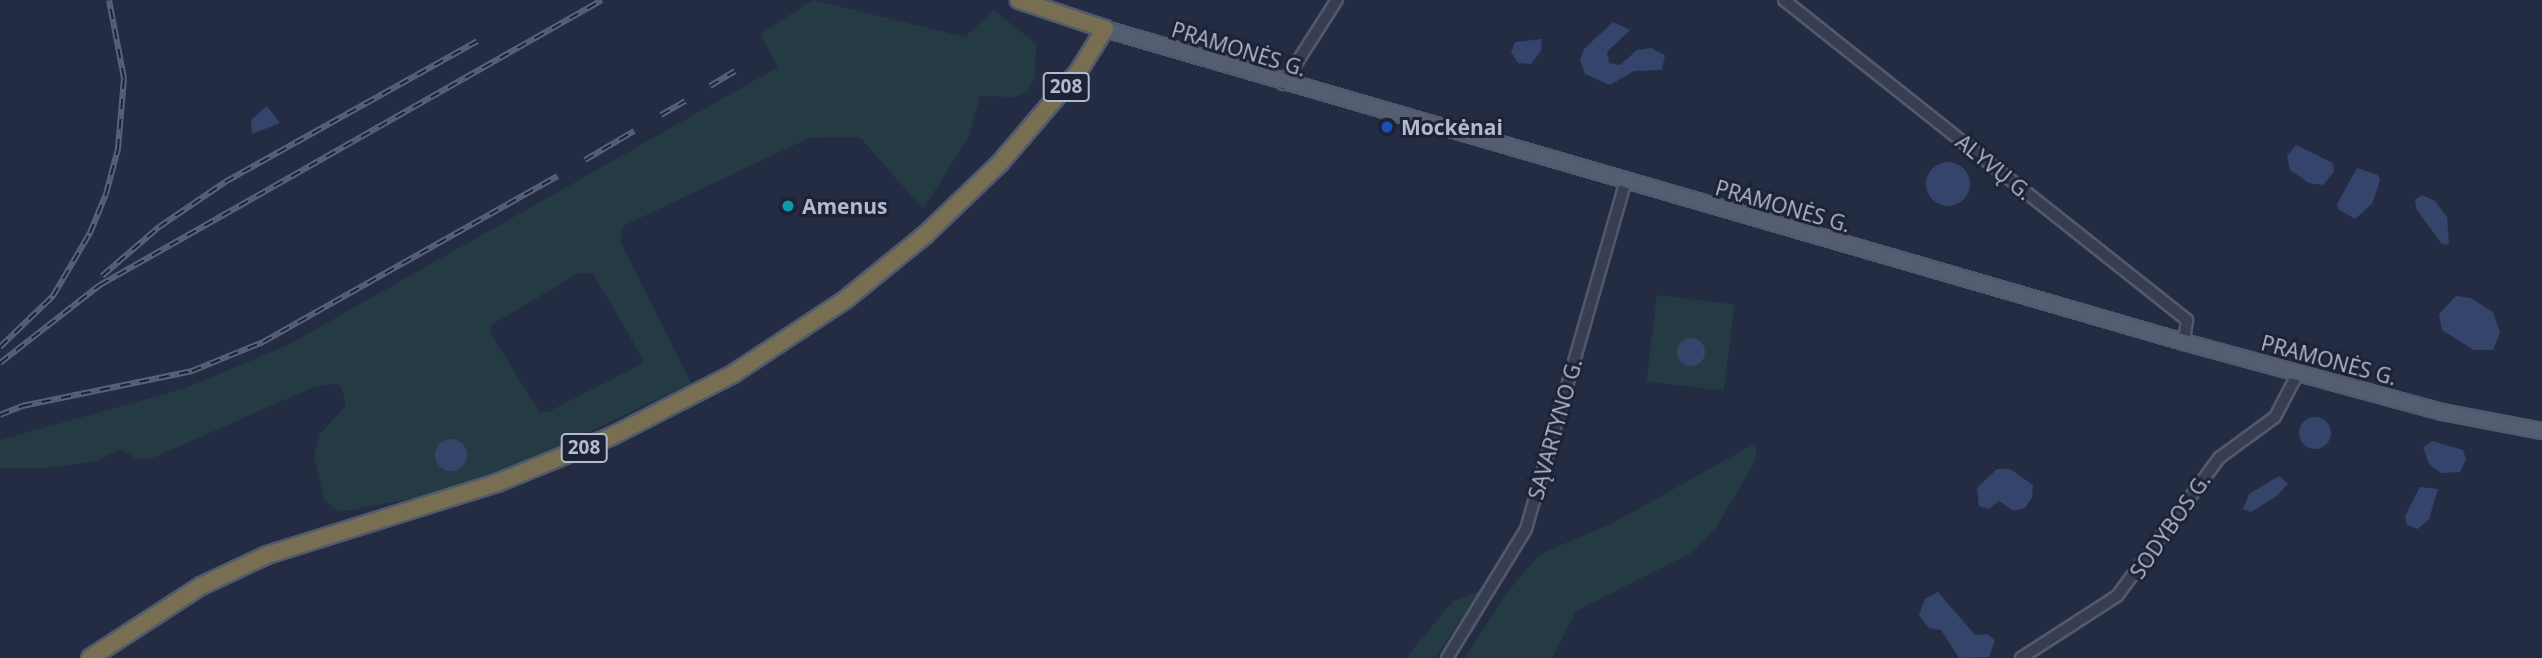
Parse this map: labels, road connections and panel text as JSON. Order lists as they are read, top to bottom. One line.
{"streets":{"highway":["PRAMONĖS G.","208"],"street":["ALYVŲ G.","SĄVARTYNO G.","SODYBOS G."]},"crossings":[["PRAMONĖS G.","208"],["PRAMONĖS G.","ALYVŲ G."],["PRAMONĖS G.","SĄVARTYNO G."],["PRAMONĖS G.","SODYBOS G."]],"places":["Mockėnai","Amenus"]}
